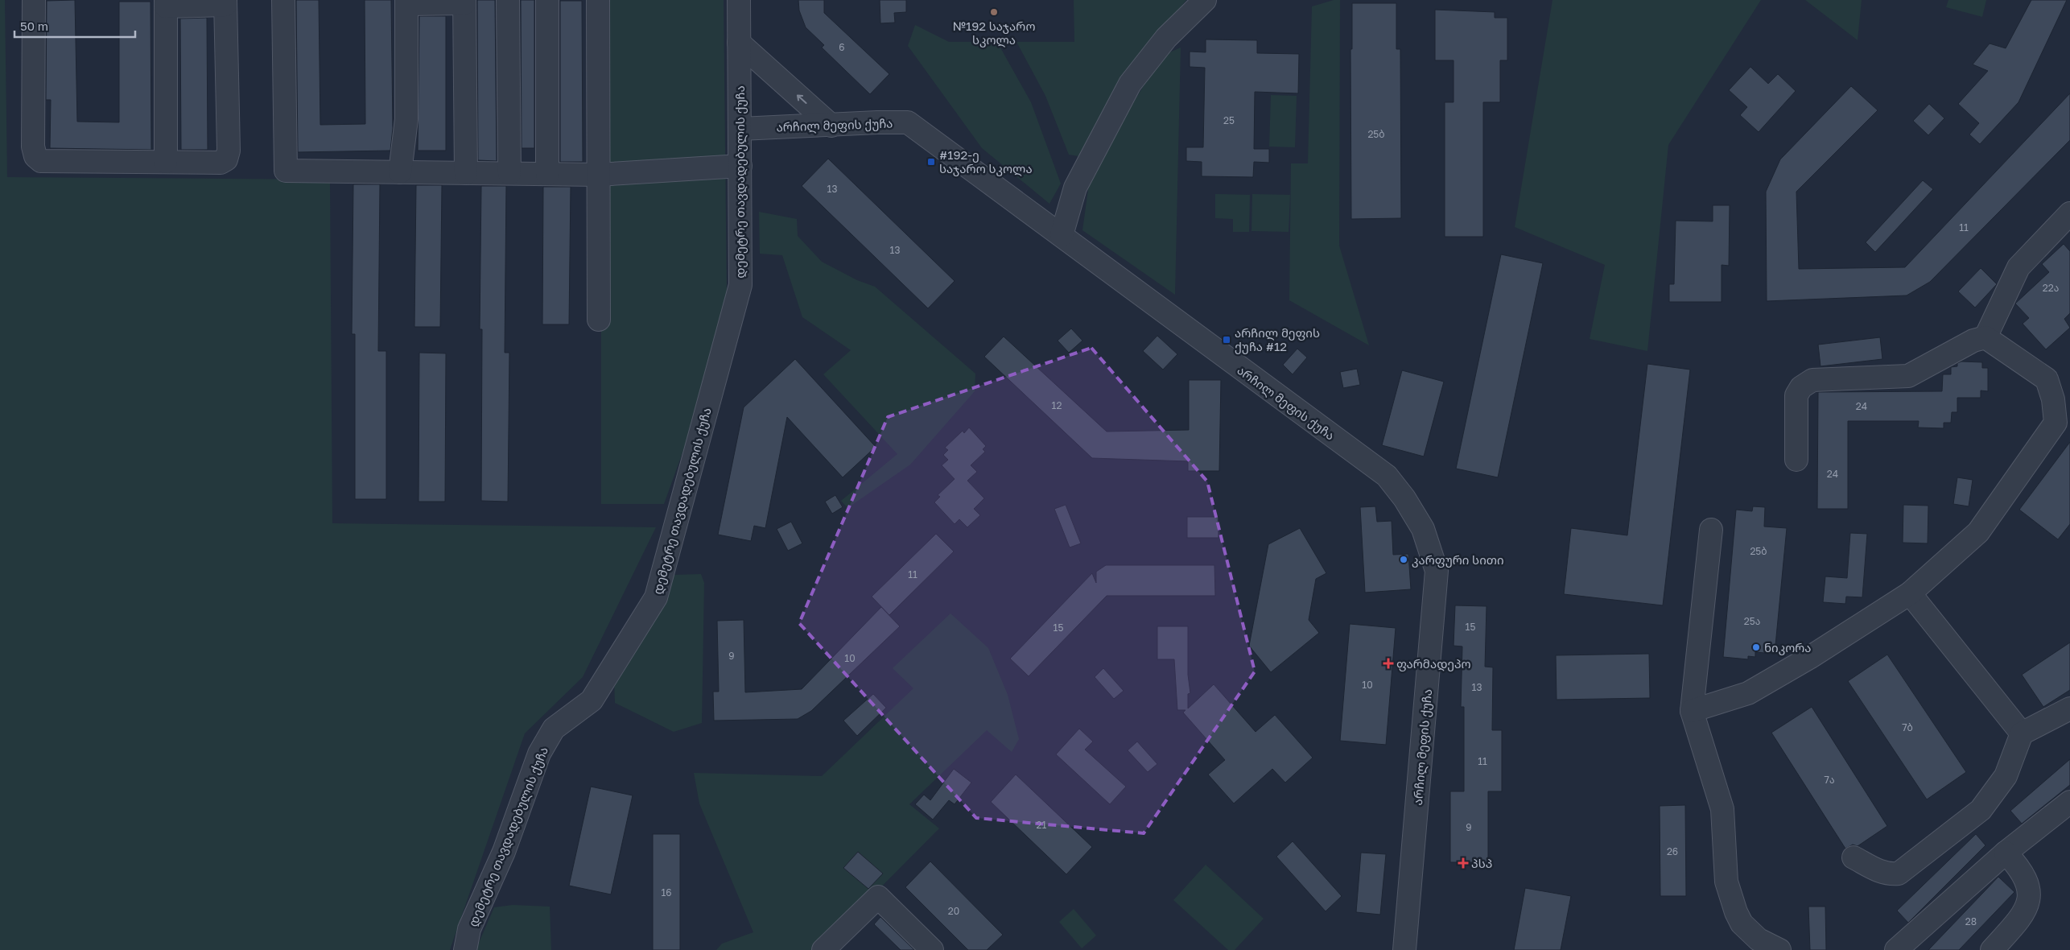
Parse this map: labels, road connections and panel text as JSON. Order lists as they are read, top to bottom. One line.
{"streets":{"street":["არჩილ მეფის ქუჩა","დემეტრე თავდადებულის ქუჩა"]},"crossings":[["არჩილ მეფის ქუჩა","დემეტრე თავდადებულის ქუჩა"]],"places":{"other":["№192 საჯარო სკოლა","კარფური სითი","ნიკორა"],"transit":["#192-ე საჯარო სკოლა","არჩილ მეფის ქუჩა #12"],"health":["ფარმადეპო","პსპ"]},"house_numbers":["6","25","25ბ","13","11","13","22ა","12","24","24","25ბ","11","25ა","15","15","9","10","10","13","7ბ","11","7ა","21","9","26","16","20","28"],"scale_bar":"50 m"}
